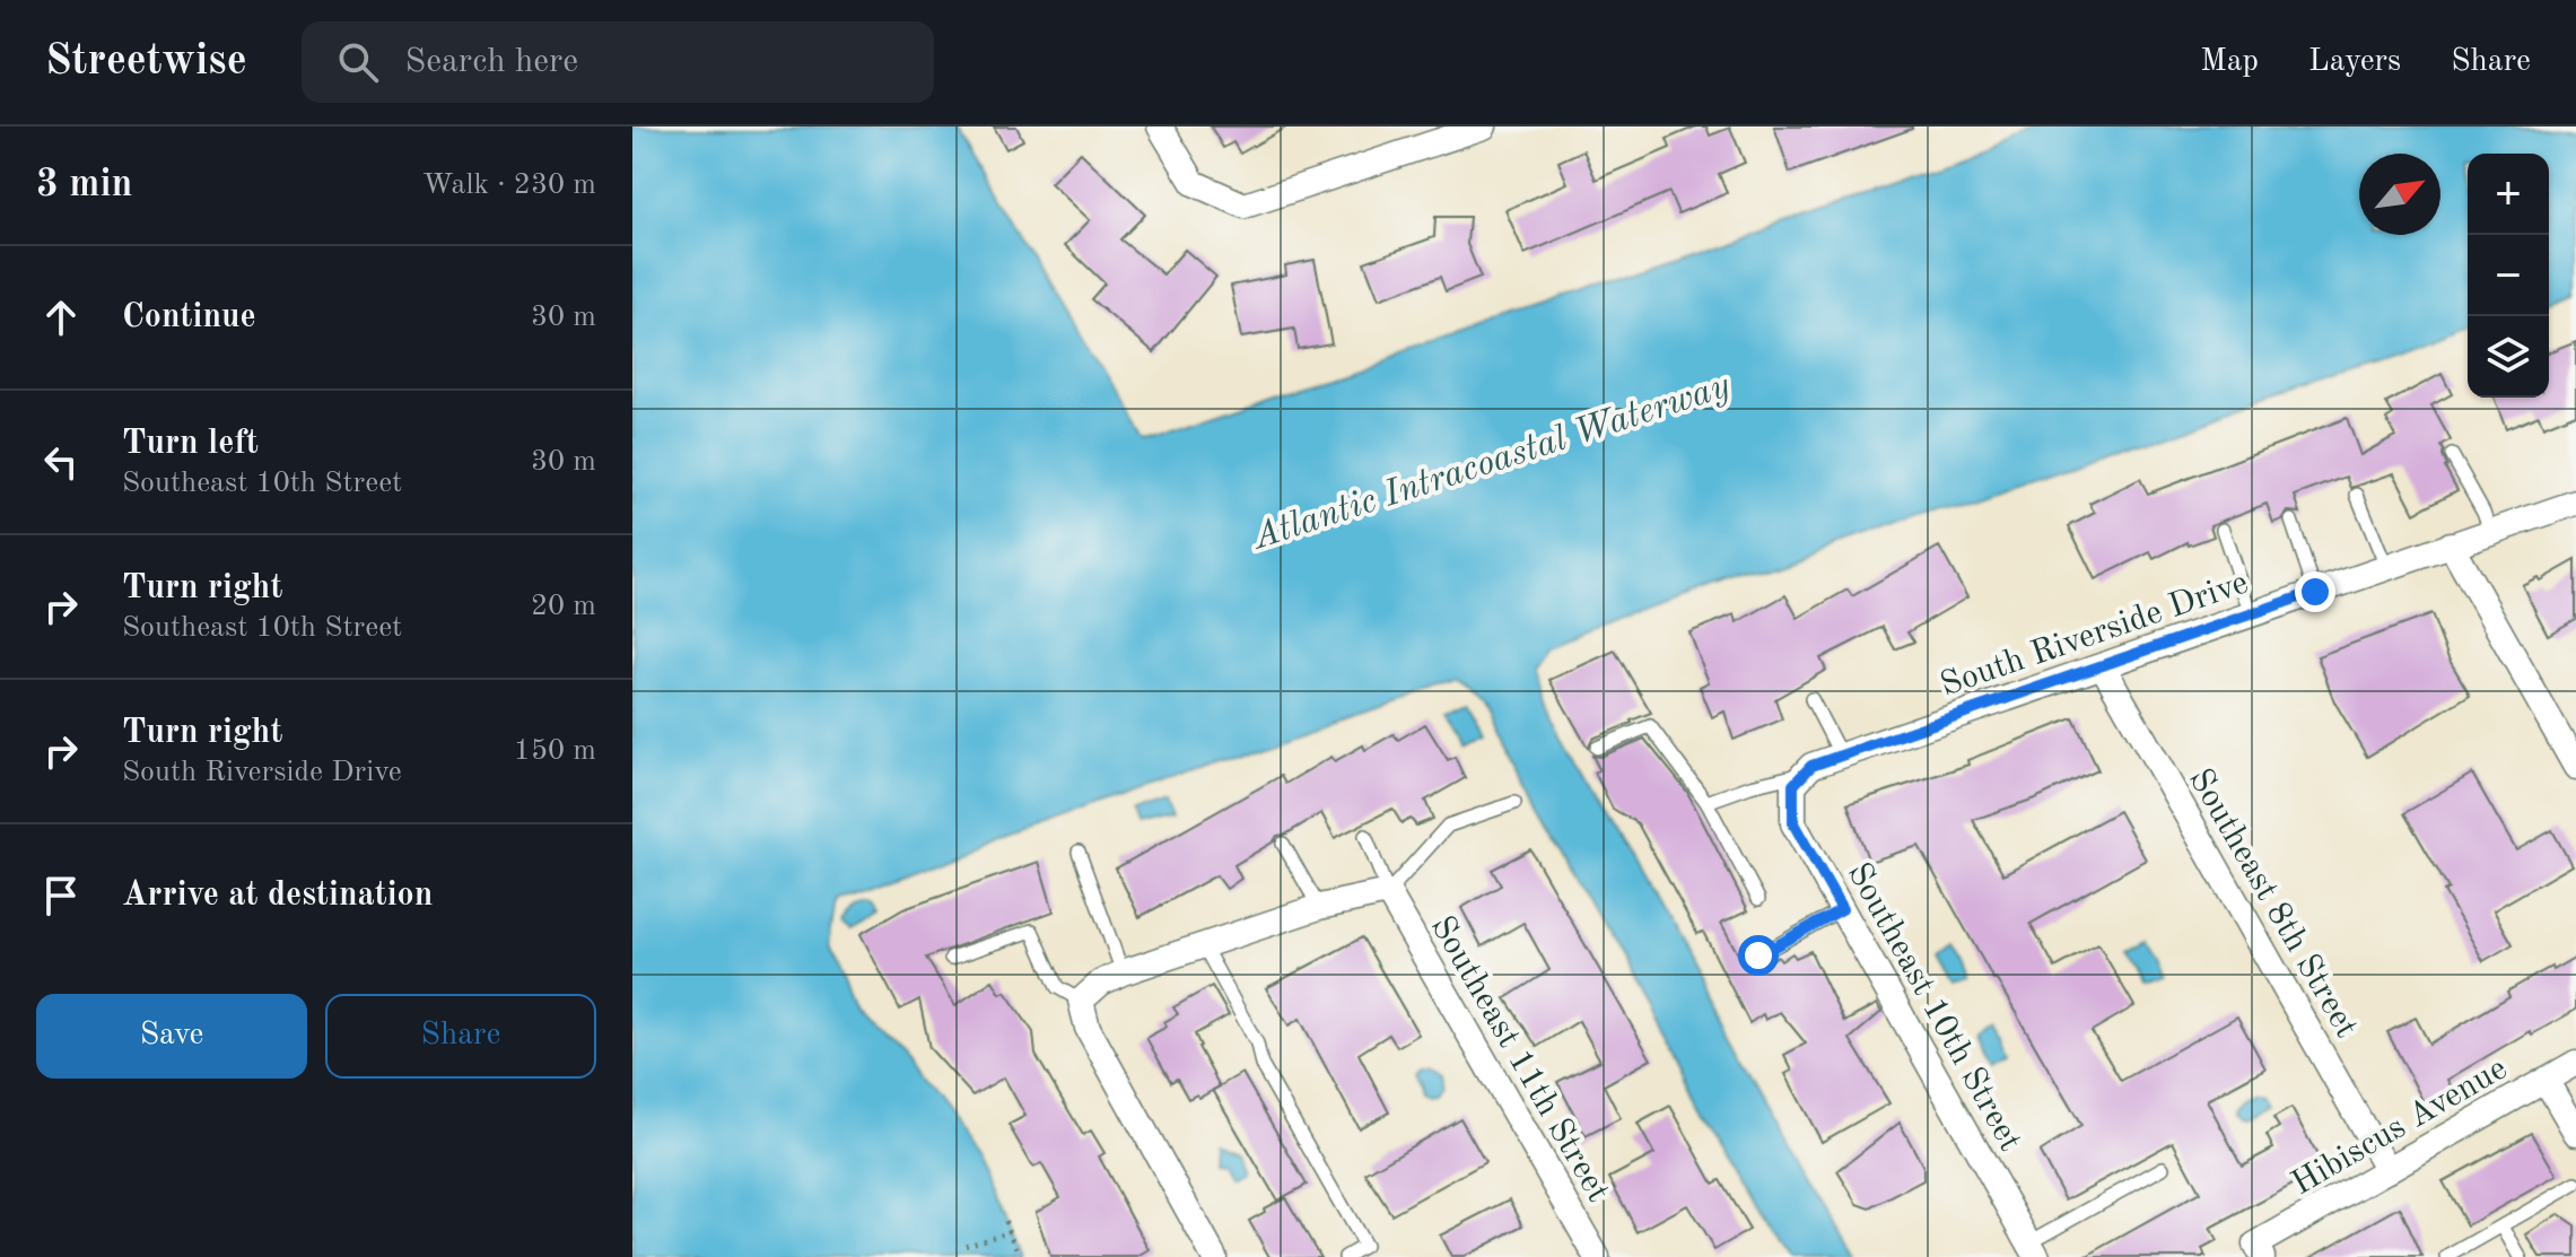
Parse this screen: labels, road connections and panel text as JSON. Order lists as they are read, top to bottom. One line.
{"streets":{"street":["South Riverside Drive","Southeast 8th Street","Southeast 10th Street","Southeast 11th Street","Hibiscus Avenue"]},"crossings":[["South Riverside Drive","Southeast 8th Street"],["South Riverside Drive","Southeast 10th Street"],["Southeast 8th Street","Hibiscus Avenue"]],"water":["Atlantic Intracoastal Waterway"],"north":"top right","page":{"header":"Streetwise","search":"Search here","nav":["Map","Layers","Share"],"heading":["3 min","Walk · 230 m"],"map_buttons":["+","−"],"list":[["Continue","30 m"],["Turn left","Southeast 10th Street","30 m"],["Turn right","Southeast 10th Street","20 m"],["Turn right","South Riverside Drive","150 m"],"Arrive at destination"],"buttons":["Save","Share"]}}
